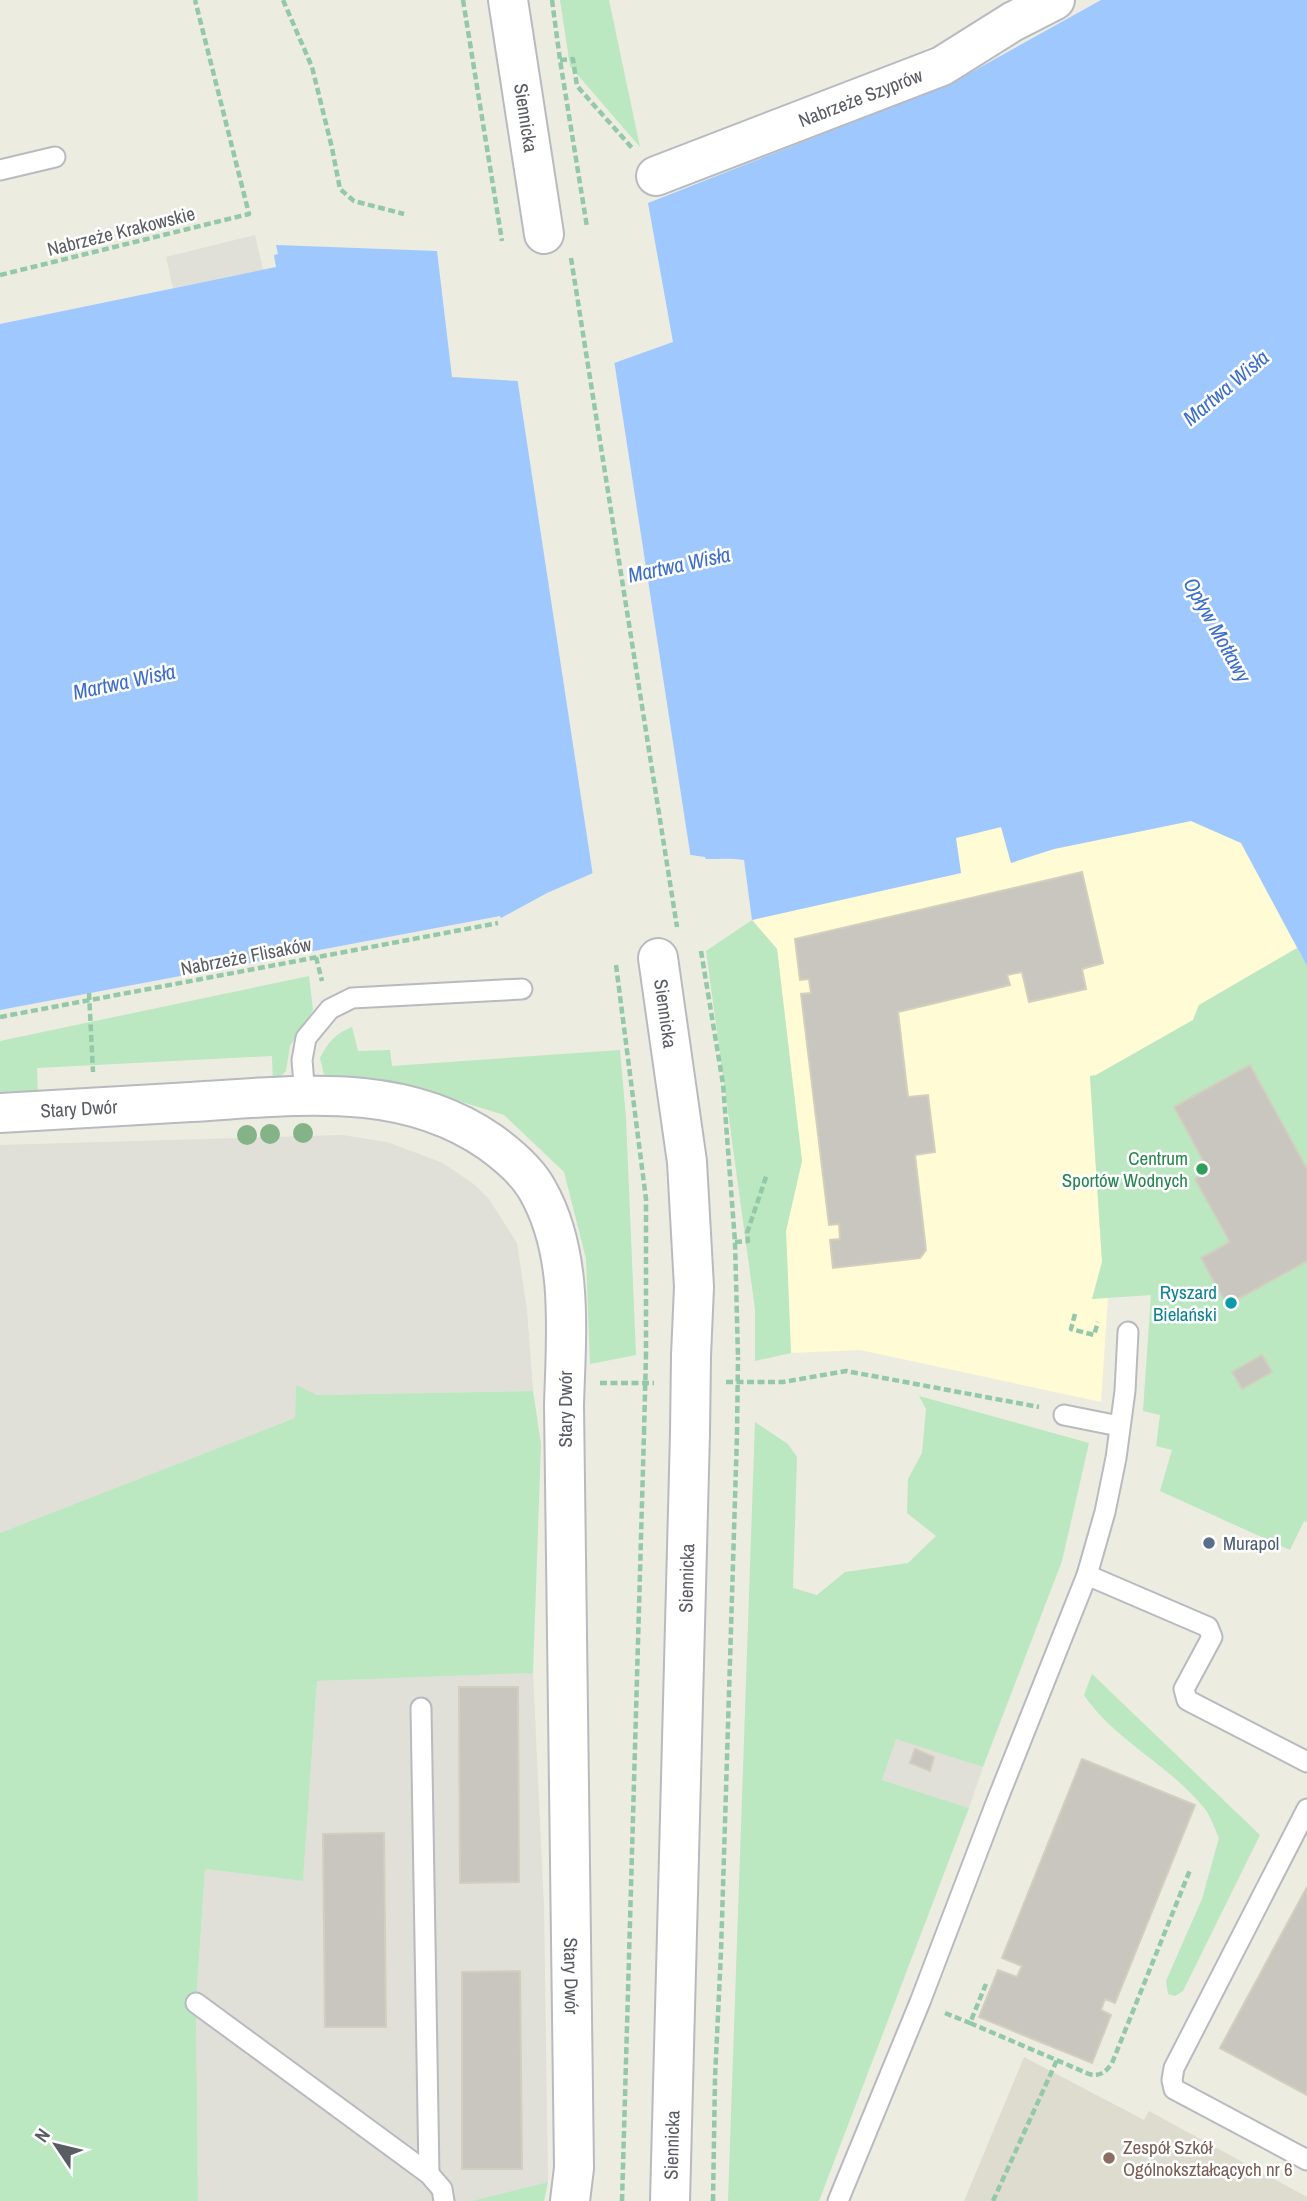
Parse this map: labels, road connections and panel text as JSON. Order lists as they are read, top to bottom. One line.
{"streets":{"street":["Nabrzeże Szyprów","Siennicka","Stary Dwór"],"path":["Nabrzeże Krakowskie","Nabrzeże Flisaków"]},"water":["Martwa Wisła","Opływ Motławy"],"places":["Centrum Sportów Wodnych","Ryszard Bielański","Murapol","Zespół Szkół Ogólnokształcących nr 6"],"north":"top left"}
